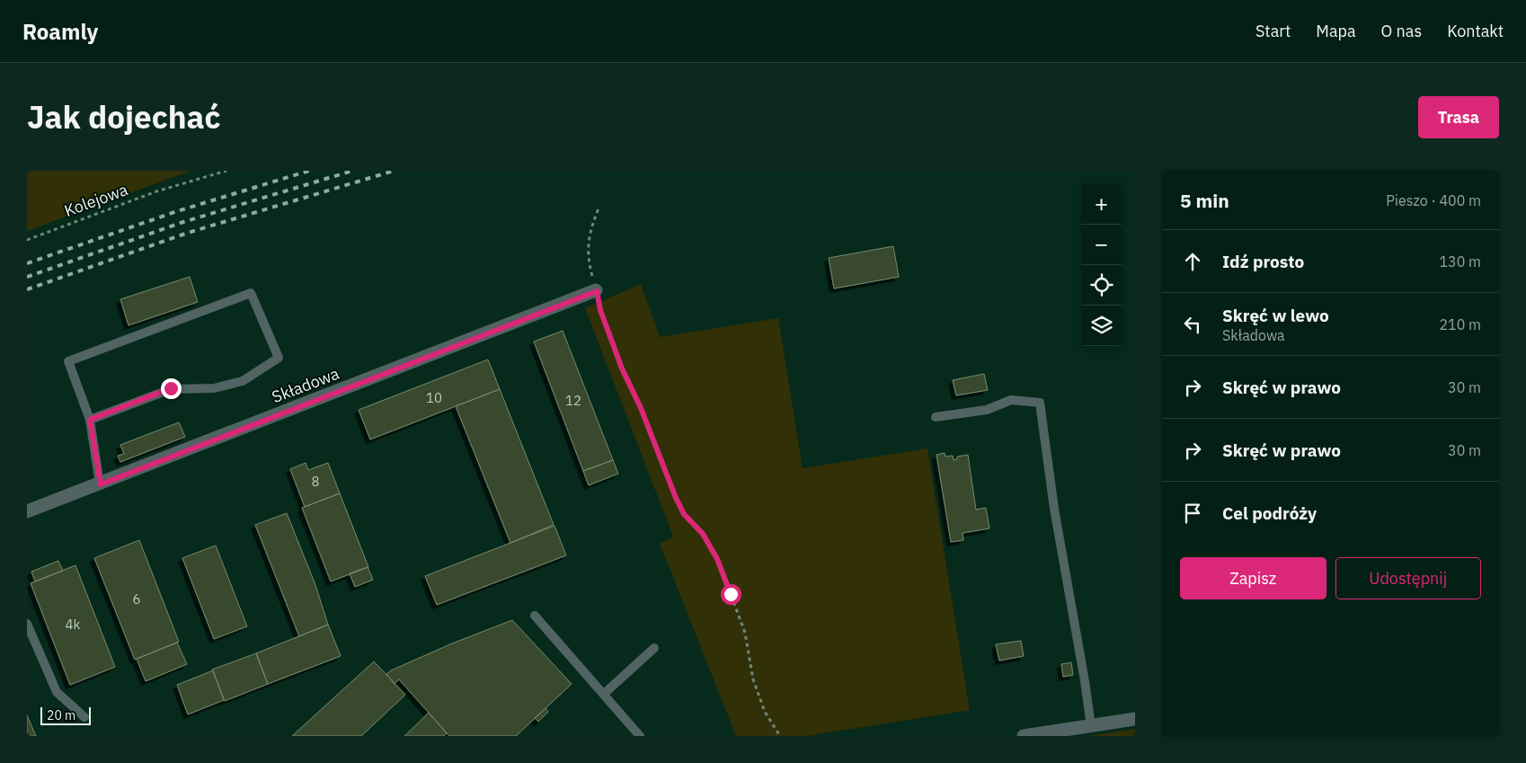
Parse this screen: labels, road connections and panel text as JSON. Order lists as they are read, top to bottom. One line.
{"streets":{"street":["Składowa"],"path":["Kolejowa"]},"house_numbers":["10","12","8","6","4k"],"scale_bar":"20 m","page":{"header":"Roamly","nav":["Start","Mapa","O nas","Kontakt"],"title":"Jak dojechać","buttons":["Trasa",["Zapisz","Udostępnij"]],"heading":["5 min","Pieszo · 400 m"],"map_buttons":["+","−"],"list":[["Idź prosto","130 m"],["Skręć w lewo","Składowa","210 m"],["Skręć w prawo","30 m"],["Skręć w prawo","30 m"],"Cel podróży"],"scale":"20 m"}}
